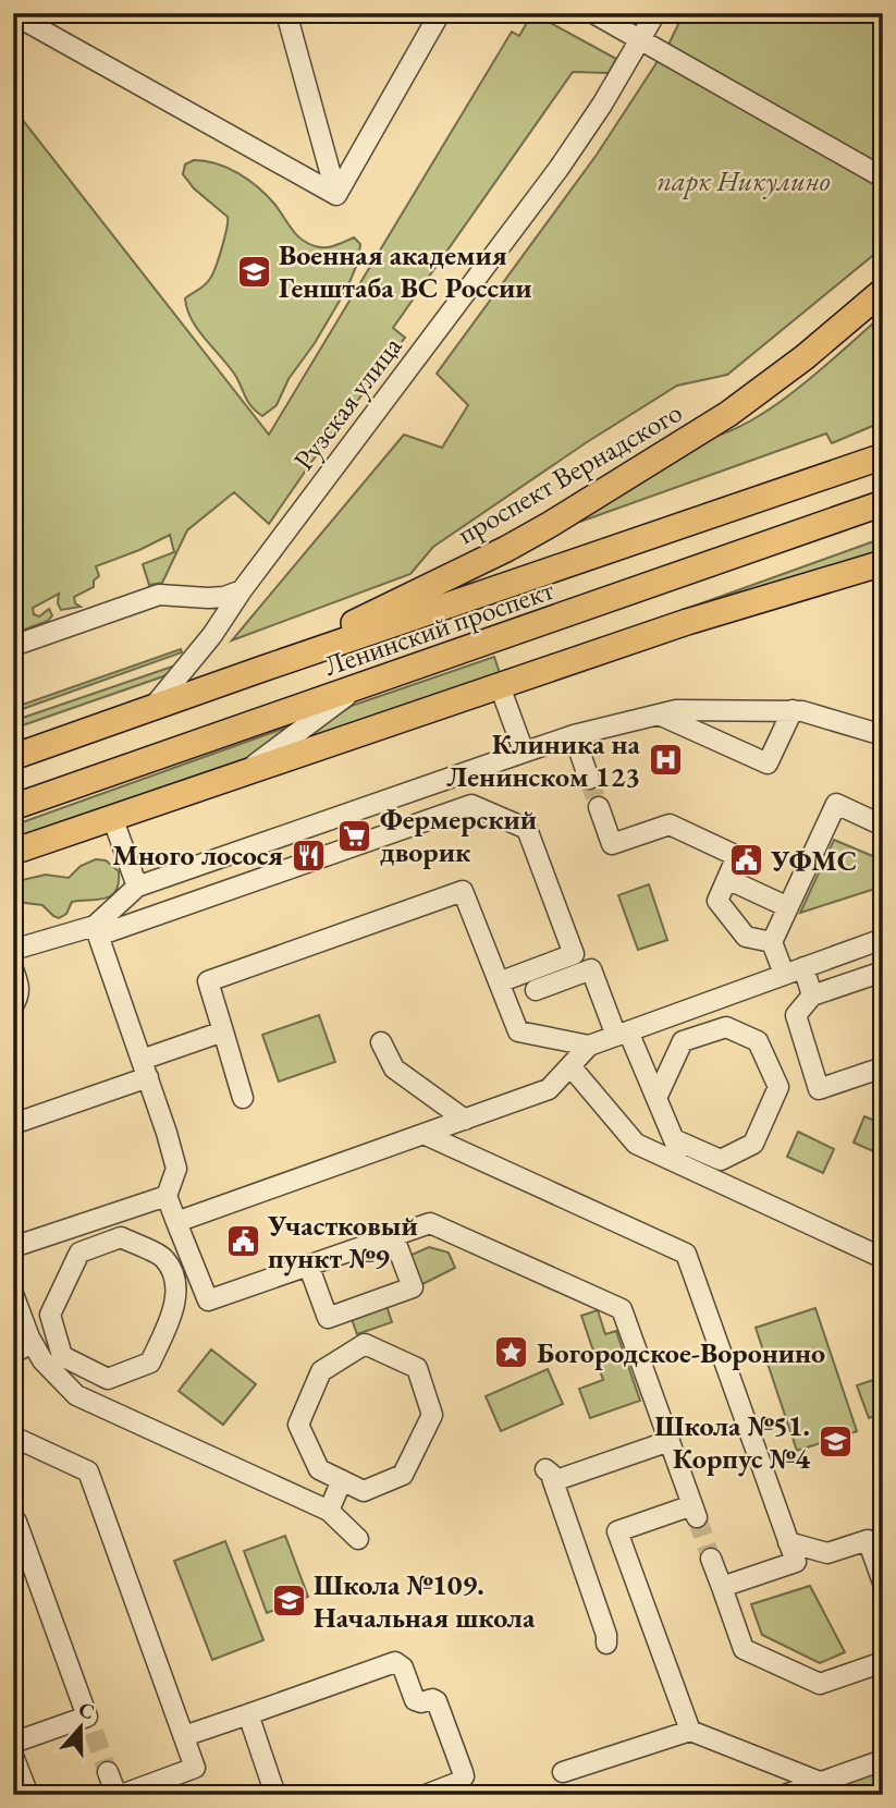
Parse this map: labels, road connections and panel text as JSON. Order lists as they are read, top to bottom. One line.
{"streets":{"main road":["проспект Вернадского","Ленинский проспект"],"street":["Рузская улица"]},"crossings":[["Рузская улица","Ленинский проспект"],["проспект Вернадского","Ленинский проспект"]],"parks":["парк Никулино"],"places":{"school or university":["Военная академия Генштаба ВС России","Школа №51. Корпус №4","Школа №109. Начальная школа"],"hospital":["Клиника на Ленинском 123"],"supermarket":["Фермерский дворик"],"restaurant":["Много лосося"],"public building":["УФМС","Участковый пункт №9"],"place":["Богородское-Воронино"]},"north":"top"}
